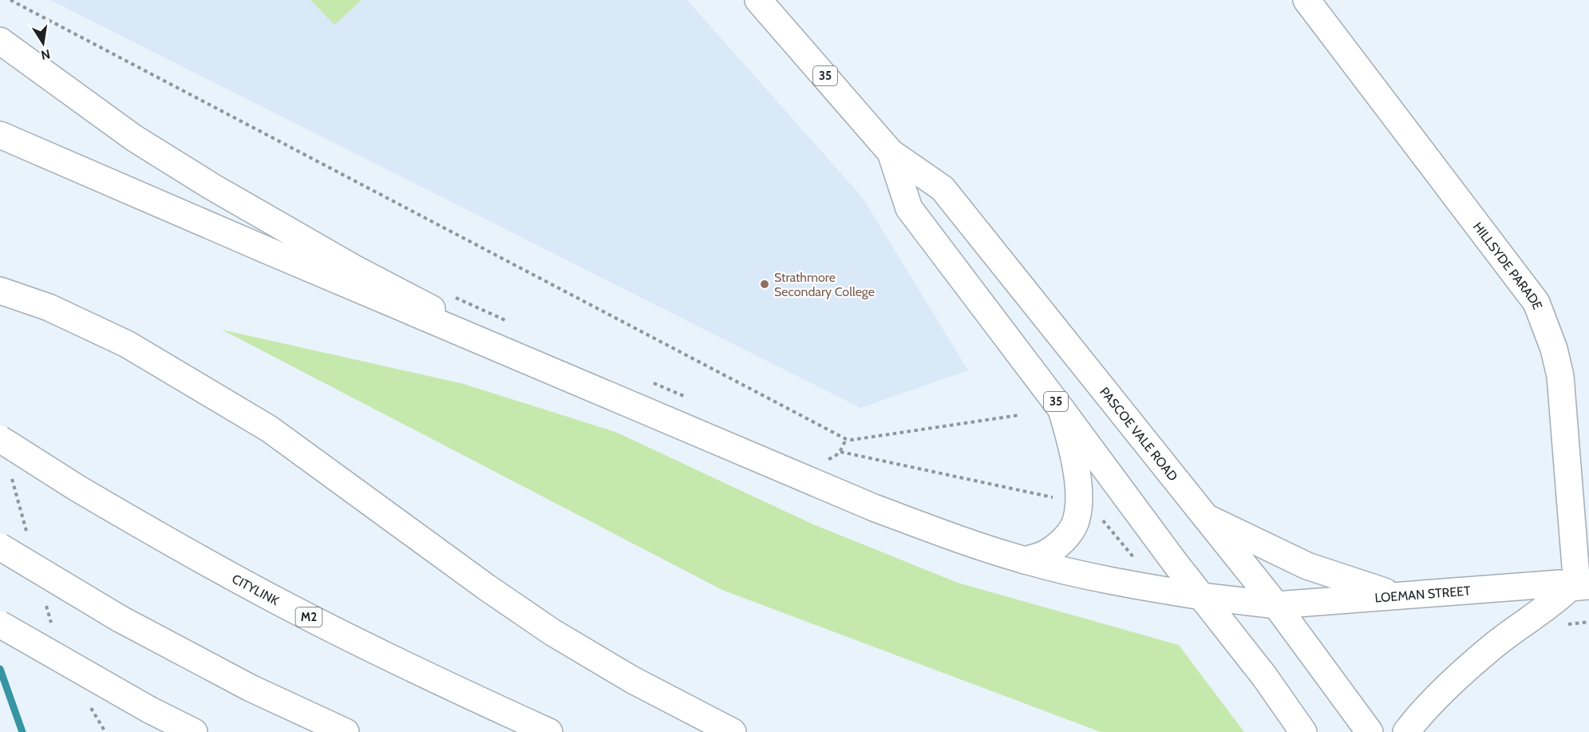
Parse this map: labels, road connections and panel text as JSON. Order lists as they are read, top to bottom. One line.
{"streets":{"main road":["35","HILLSYDE PARADE","PASCOE VALE ROAD","CITYLINK","LOEMAN STREET","M2"]},"crossings":[["HILLSYDE PARADE","LOEMAN STREET"],["PASCOE VALE ROAD","LOEMAN STREET"]],"places":["Strathmore Secondary College"],"north":"bottom"}
